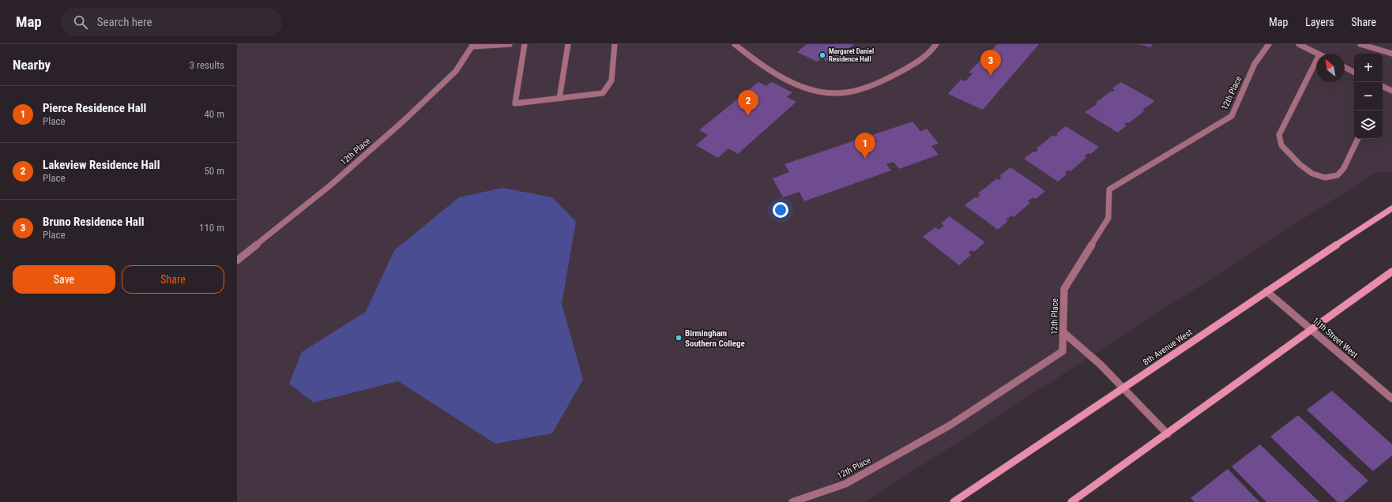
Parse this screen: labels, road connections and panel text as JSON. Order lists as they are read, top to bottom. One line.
{"streets":{"main road":["8th Avenue West"],"street":["12th Place","11th Street West"]},"crossings":[["11th Street West","8th Avenue West"]],"places":["Margaret Daniel Residence Hall","Birmingham Southern College"],"north":"top left","page":{"header":"Map","search":"Search here","nav":["Map","Layers","Share"],"heading":["Nearby","3 results"],"pins":["3","2","1"],"map_buttons":["+","−"],"list":[{"mark":"1","name":"Pierce Residence Hall","note":"Place","value":"40 m"},{"mark":"2","name":"Lakeview Residence Hall","note":"Place","value":"50 m"},{"mark":"3","name":"Bruno Residence Hall","note":"Place","value":"110 m"}],"buttons":["Save","Share"]}}
